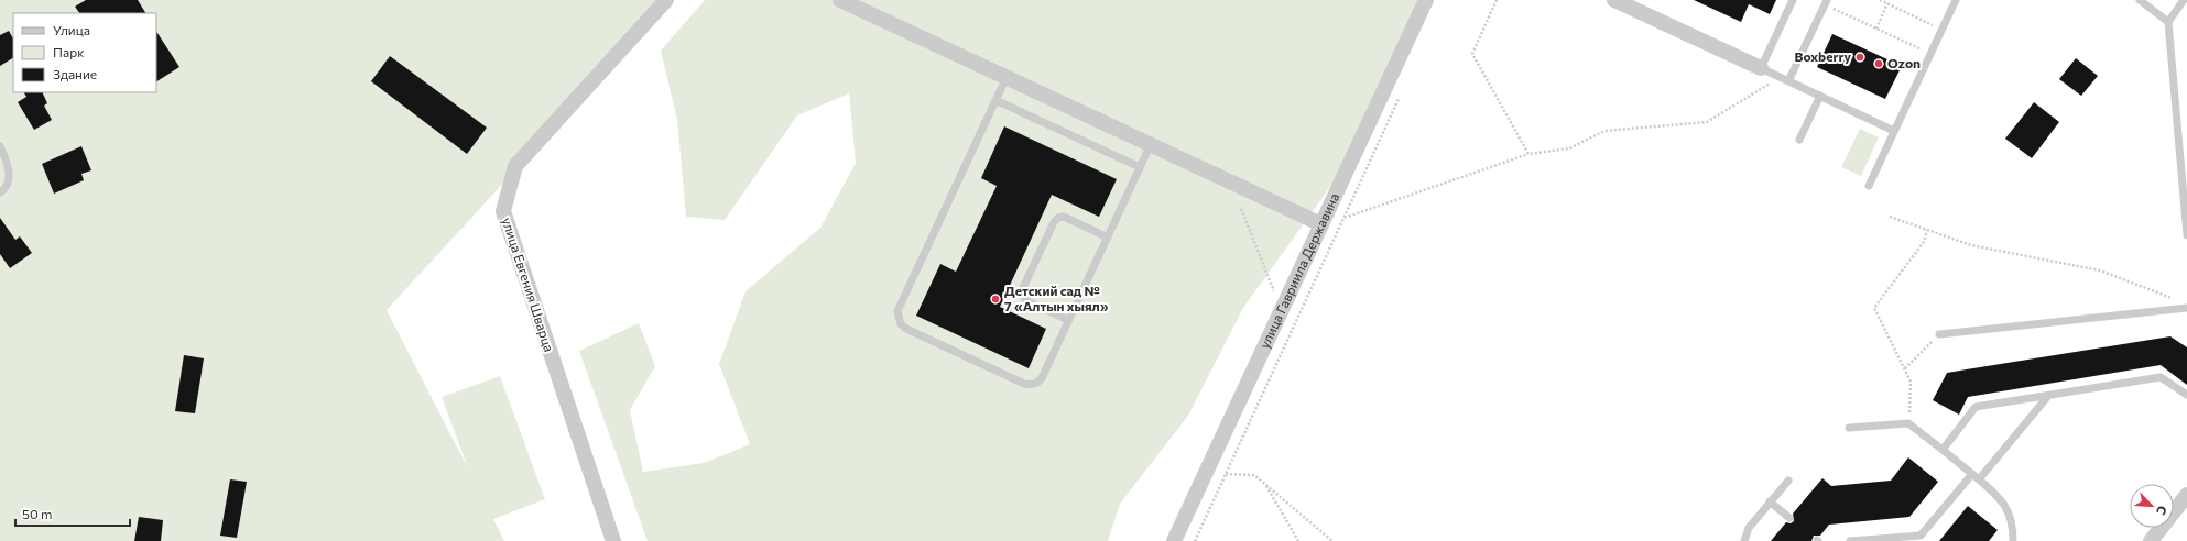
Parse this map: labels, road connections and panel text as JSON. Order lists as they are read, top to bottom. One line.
{"streets":{"street":["улица Гавриила Державина","улица Евгения Шварца"]},"places":["Boxberry","Ozon","Детский сад № 7 «Алтын хыял»"],"legend":["Улица","Парк","Здание"],"scale_bar":"50 m","north":"bottom right"}
